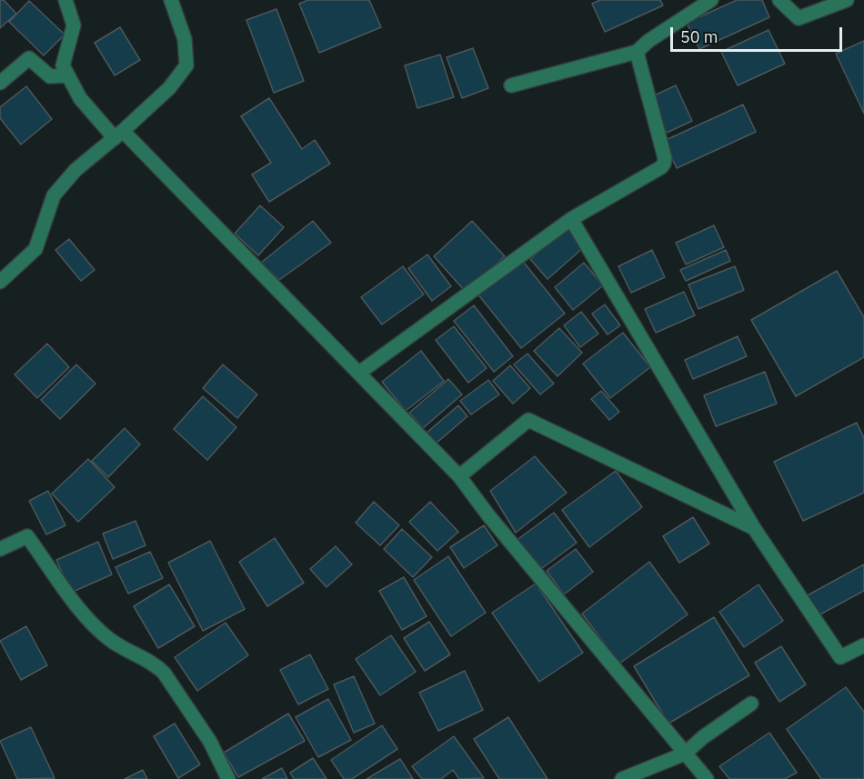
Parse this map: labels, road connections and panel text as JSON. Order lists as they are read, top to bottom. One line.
{"scale_bar":"50 m"}
